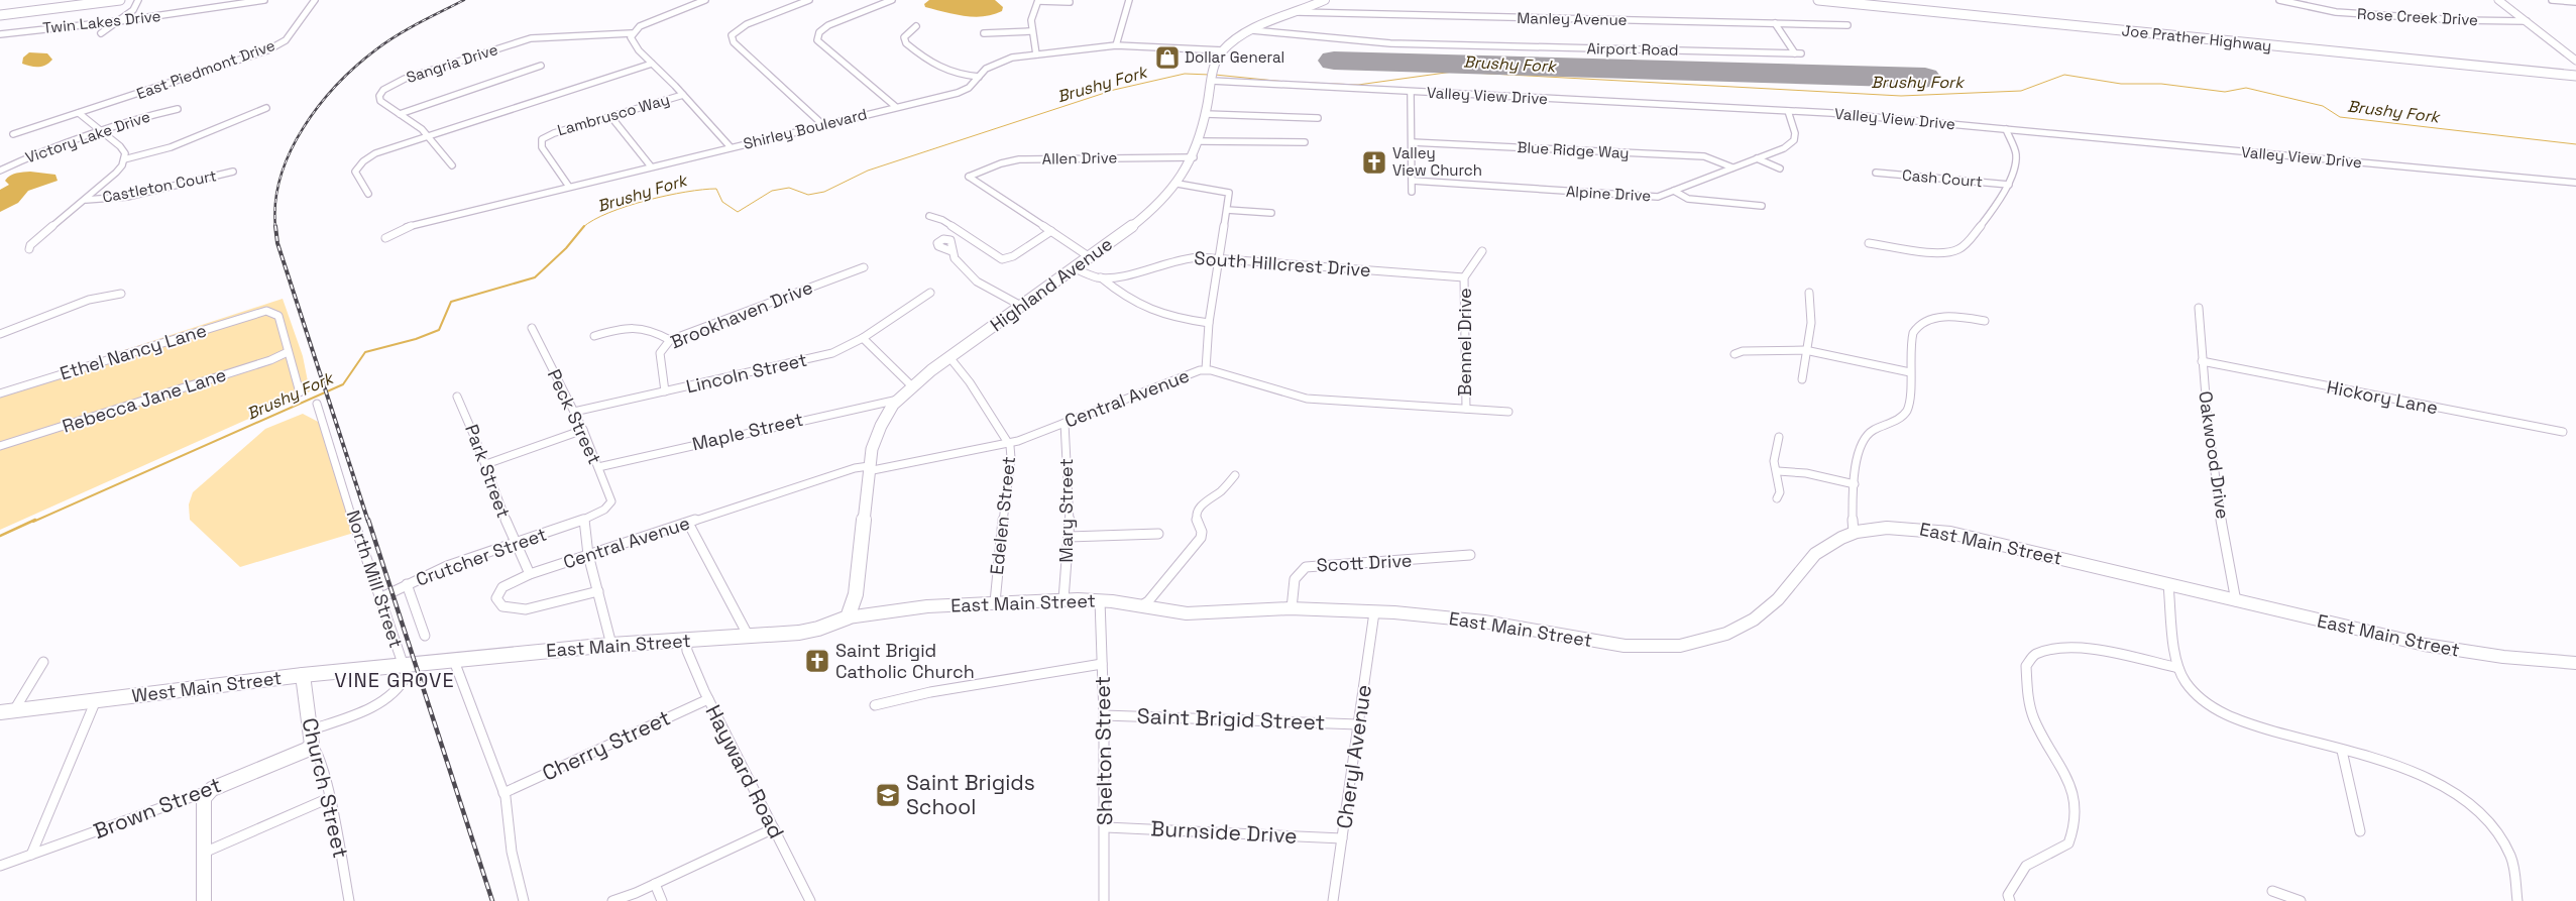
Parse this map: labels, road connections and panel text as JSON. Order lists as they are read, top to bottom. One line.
{"streets":{"highway":["Joe Prather Highway"],"main road":["Highland Avenue","East Main Street","West Main Street","Church Street","Brown Street"],"street":["Rose Creek Drive","Manley Avenue","Twin Lakes Drive","Airport Road","Sangria Drive","East Piedmont Drive","Valley View Drive","Lambrusco Way","Shirley Boulevard","Victory Lake Drive","Blue Ridge Way","Allen Drive","Cash Court","Castleton Court","Alpine Drive","South Hillcrest Drive","Brookhaven Drive","Bennel Drive","Ethel Nancy Lane","Lincoln Street","Hickory Lane","Central Avenue","Rebecca Jane Lane","Peck Street","Maple Street","Oakwood Drive","Park Street","Mary Street","Edelen Street","Crutcher Street","Scott Drive","North Mill Street","Saint Brigid Street","Cherry Street","Shelton Street","Cheryl Avenue","Hayward Road","Burnside Drive"]},"crossings":[["Manley Avenue","Airport Road"],["Valley View Drive","Alpine Drive"],["Valley View Drive","Highland Avenue"],["Lambrusco Way","Shirley Boulevard"],["Shirley Boulevard","Highland Avenue"],["Blue Ridge Way","Alpine Drive"],["Allen Drive","Highland Avenue"],["South Hillcrest Drive","Highland Avenue"],["South Hillcrest Drive","Bennel Drive"],["Highland Avenue","Central Avenue"],["Highland Avenue","Maple Street"],["Highland Avenue","Edelen Street"],["Highland Avenue","East Main Street"],["Brookhaven Drive","Lincoln Street"],["Bennel Drive","Central Avenue"],["Ethel Nancy Lane","Rebecca Jane Lane"],["Lincoln Street","Peck Street"],["Hickory Lane","Oakwood Drive"],["Central Avenue","Park Street"],["Central Avenue","Mary Street"],["Central Avenue","Edelen Street"],["Peck Street","Maple Street"],["Peck Street","Crutcher Street"],["Oakwood Drive","East Main Street"],["Park Street","Crutcher Street"],["Mary Street","East Main Street"],["Edelen Street","East Main Street"],["East Main Street","Scott Drive"],["East Main Street","North Mill Street"],["East Main Street","West Main Street"],["East Main Street","Shelton Street"],["East Main Street","Cheryl Avenue"],["East Main Street","Hayward Road"],["Crutcher Street","North Mill Street"],["North Mill Street","West Main Street"],["North Mill Street","Church Street"],["West Main Street","Church Street"],["Saint Brigid Street","Shelton Street"],["Saint Brigid Street","Cheryl Avenue"],["Cherry Street","Hayward Road"],["Shelton Street","Burnside Drive"],["Cheryl Avenue","Burnside Drive"],["Church Street","Brown Street"]],"districts":["VINE GROVE"],"water":["Brushy Fork"],"places":{"shop":["Dollar General"],"church":["Valley View Church","Saint Brigid Catholic Church"],"school or university":["Saint Brigids School"]}}
